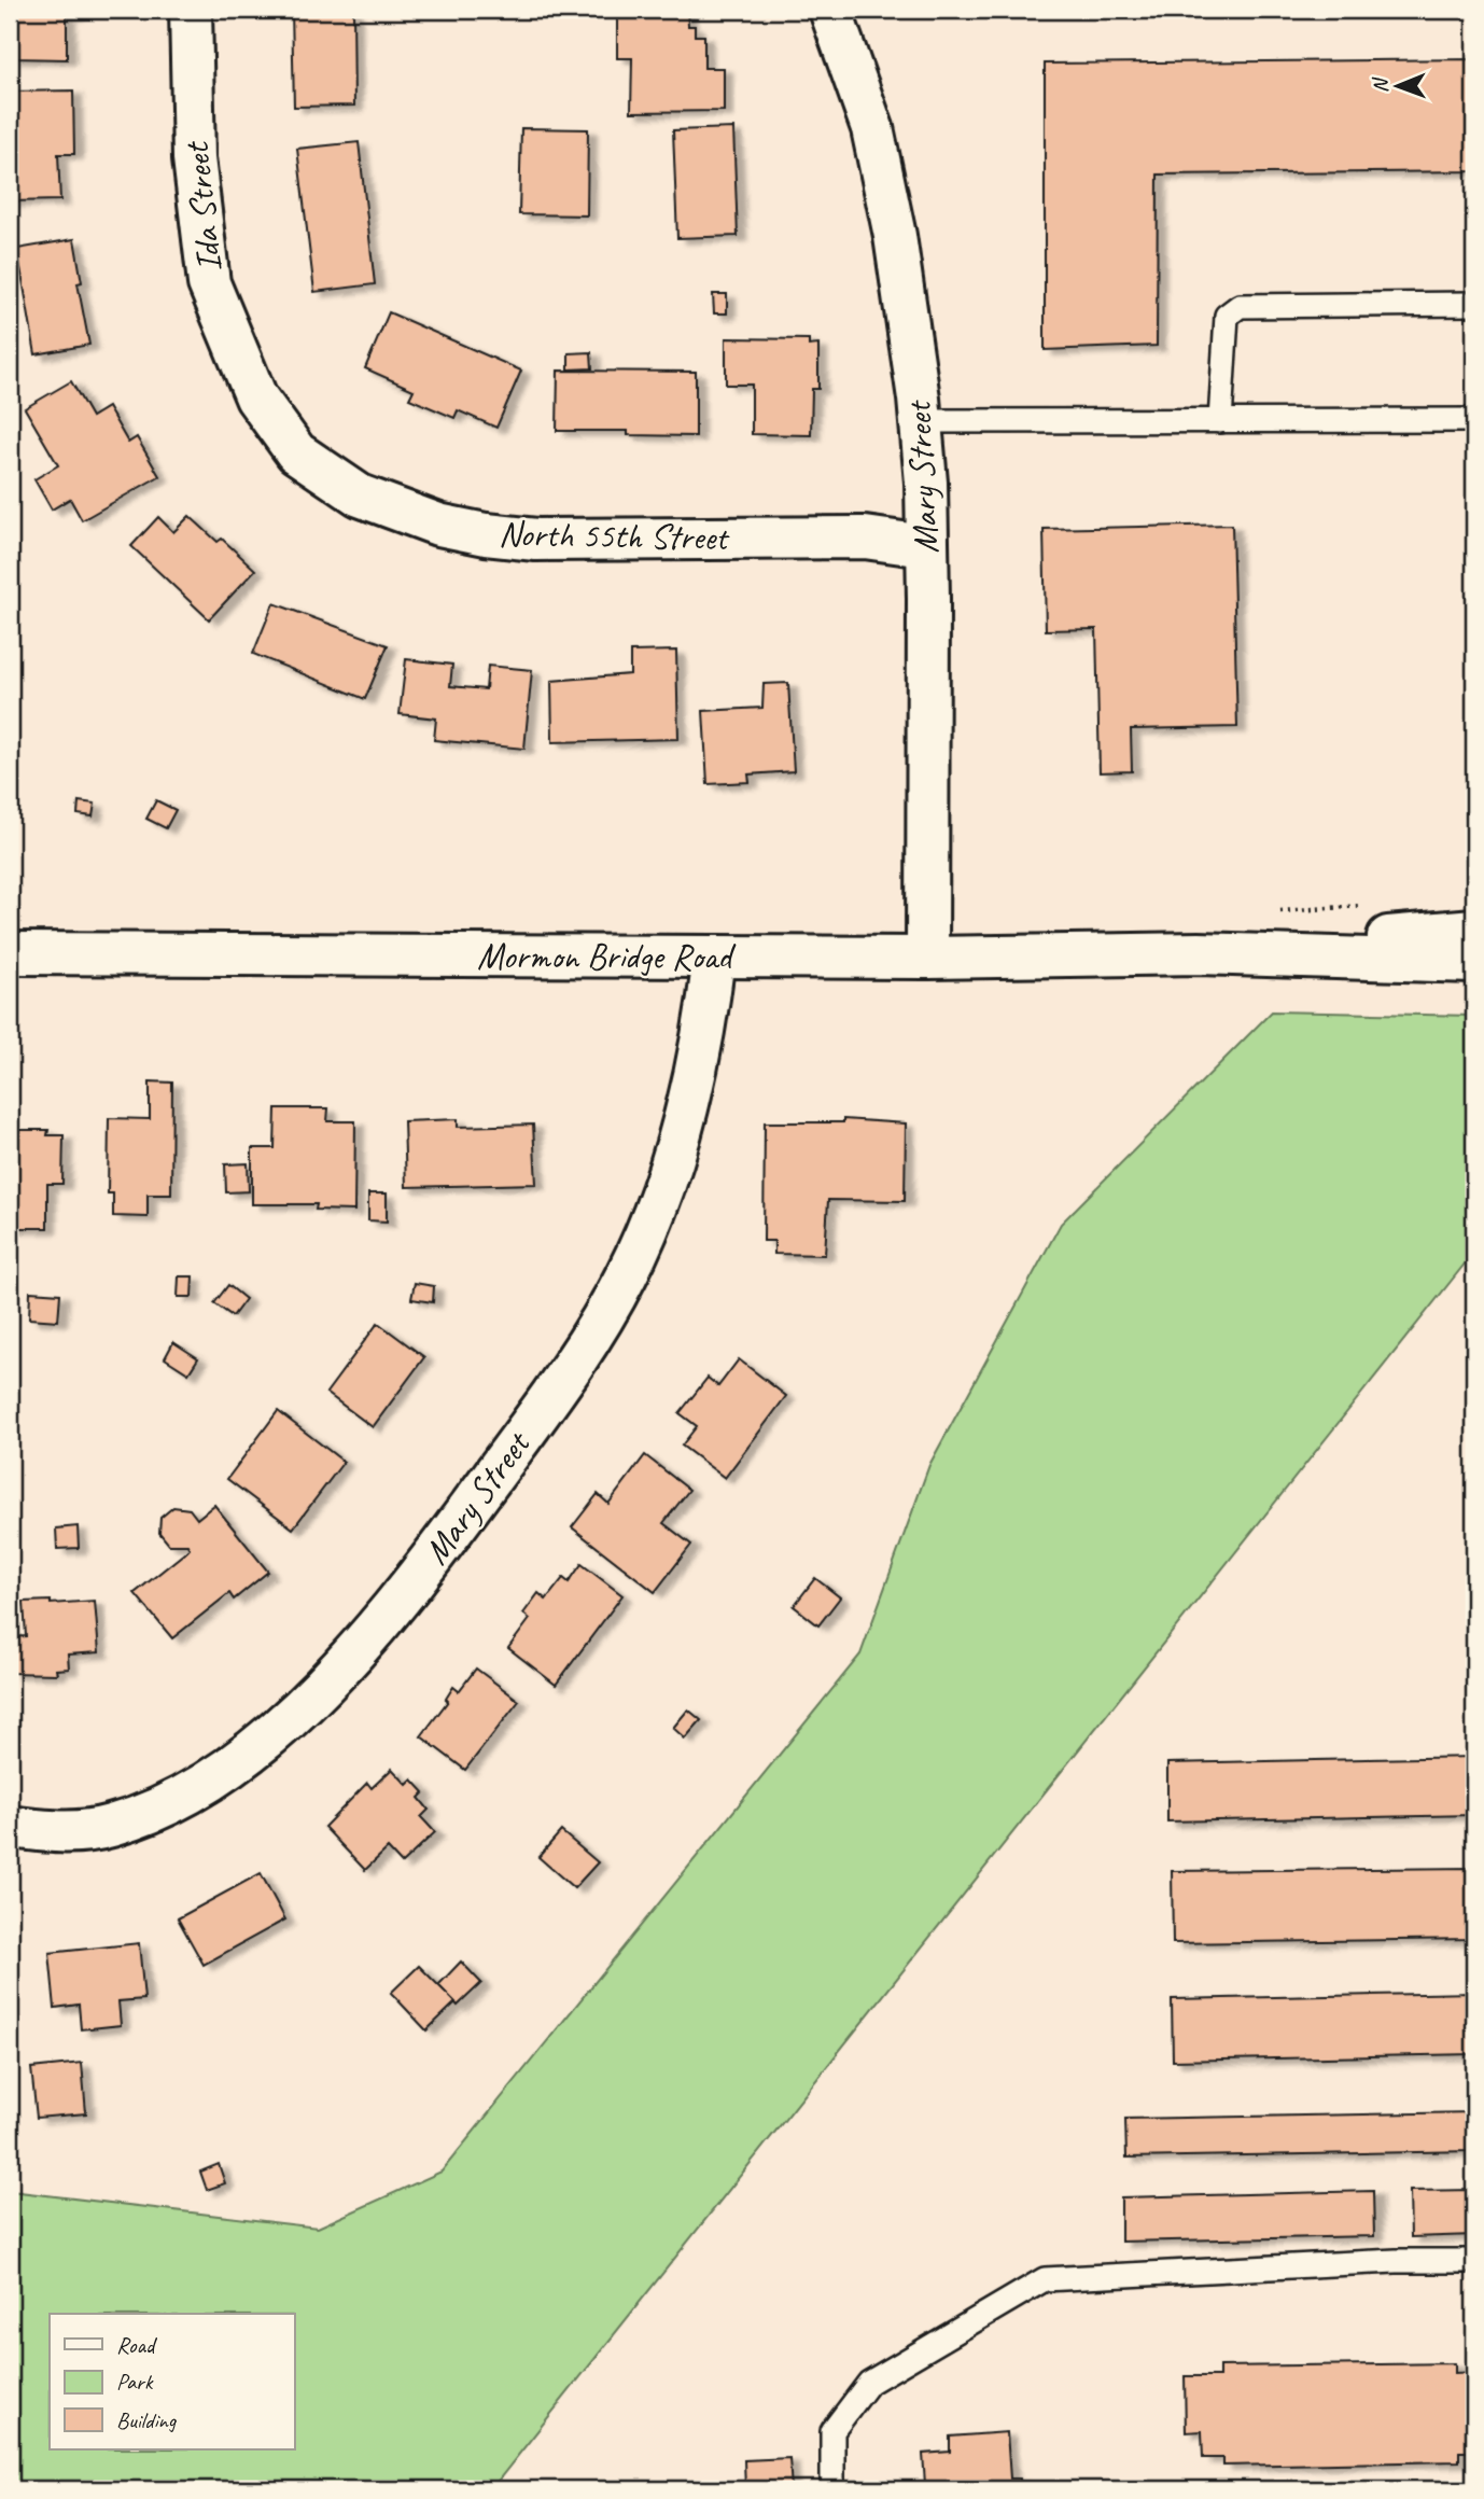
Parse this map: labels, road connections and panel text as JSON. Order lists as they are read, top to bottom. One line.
{"streets":{"street":["Ida Street","Mary Street","North 55th Street","Mormon Bridge Road"]},"crossings":[["Ida Street","North 55th Street"],["Mary Street","North 55th Street"],["Mary Street","Mormon Bridge Road"]],"legend":["Road","Park","Building"],"north":"left"}
